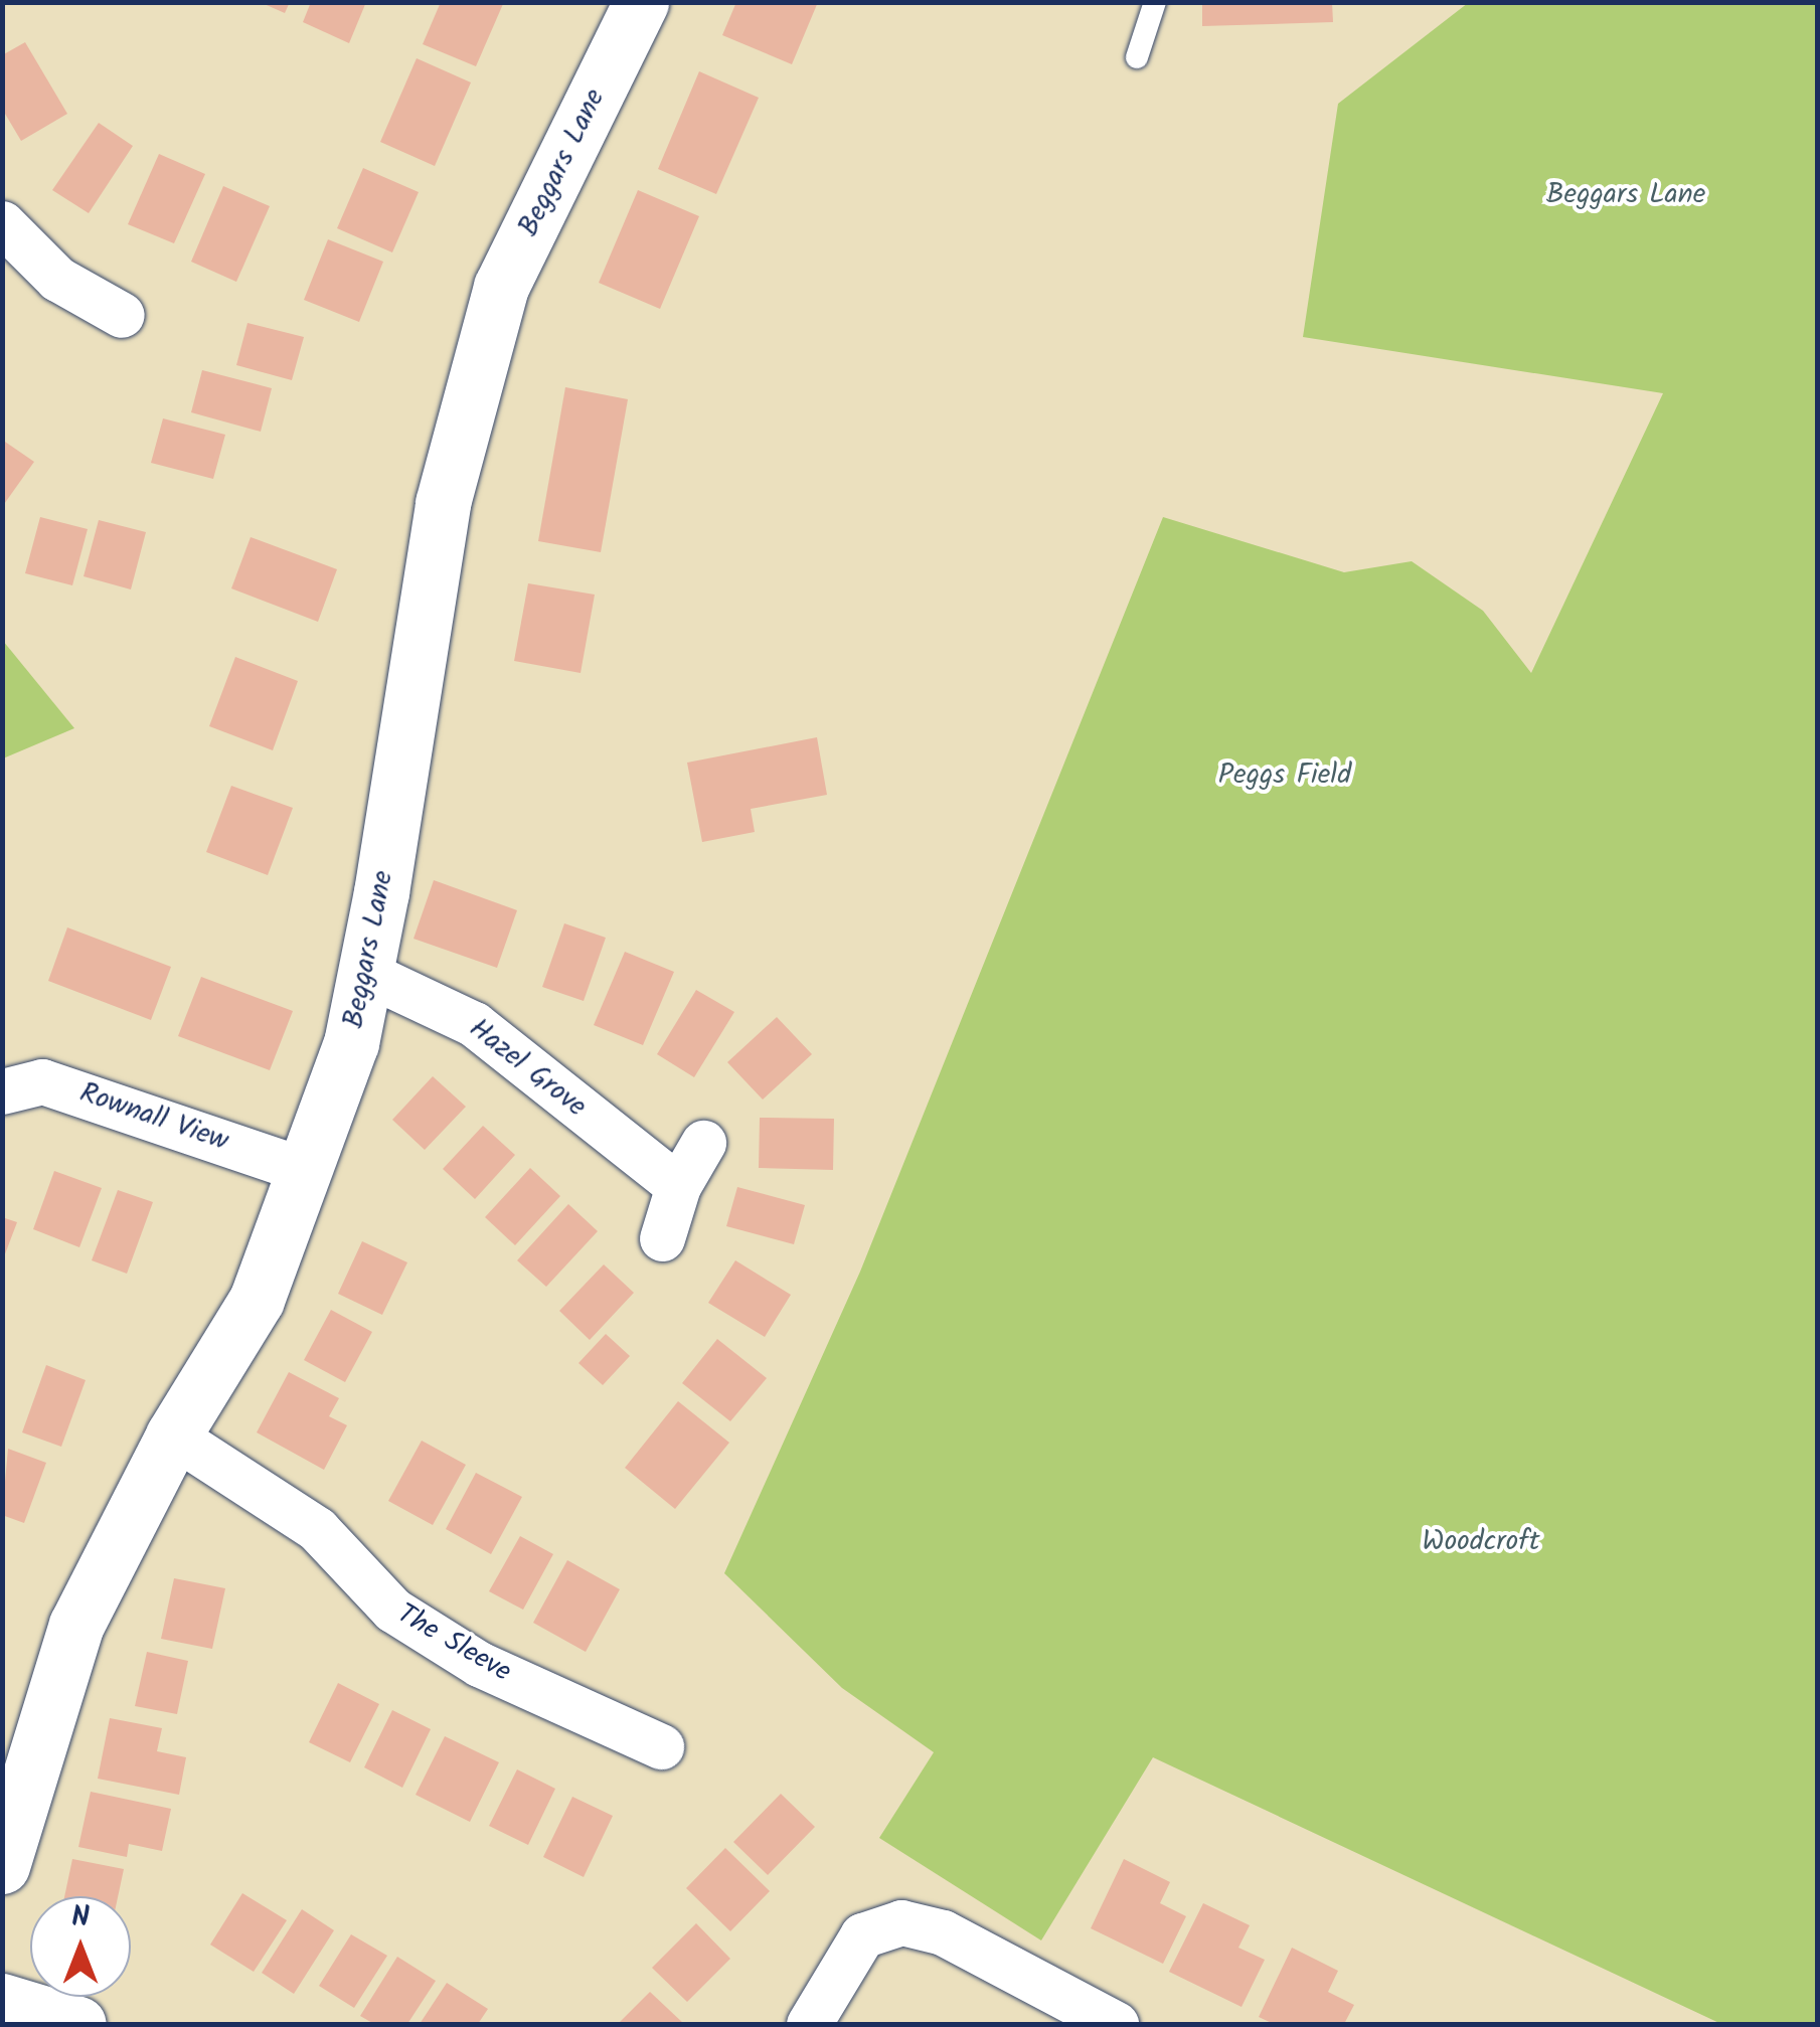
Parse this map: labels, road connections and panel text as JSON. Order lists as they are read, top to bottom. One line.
{"streets":{"street":["Beggars Lane","Hazel Grove","Rownall View","The Sleeve"]},"crossings":[["Beggars Lane","Hazel Grove"],["Beggars Lane","Rownall View"],["Beggars Lane","The Sleeve"]],"parks":["Beggars Lane","Peggs Field","Woodcroft"],"north":"top"}
